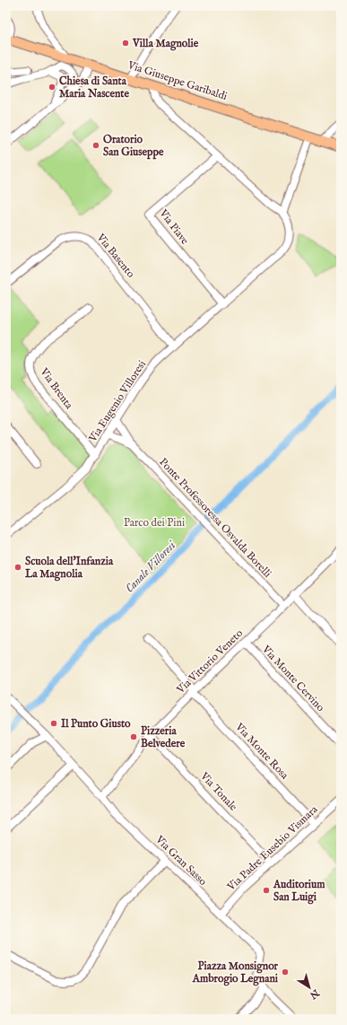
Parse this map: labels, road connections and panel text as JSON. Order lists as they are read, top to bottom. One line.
{"streets":{"main road":["Via Giuseppe Garibaldi"],"street":["Via Piave","Via Basento","Via Brenta","Via Eugenio Villoresi","Ponte Professoressa Osvalda Borelli","Via Vittorio Veneto","Via Monte Cervino","Via Monte Rosa","Via Tonale","Via Padre Eusebio Vismara","Via Gran Sasso"]},"crossings":[["Via Giuseppe Garibaldi","Via Eugenio Villoresi"],["Via Piave","Via Eugenio Villoresi"],["Via Basento","Via Eugenio Villoresi"],["Via Brenta","Via Eugenio Villoresi"],["Via Eugenio Villoresi","Ponte Professoressa Osvalda Borelli"],["Ponte Professoressa Osvalda Borelli","Via Vittorio Veneto"],["Via Vittorio Veneto","Via Monte Cervino"],["Via Vittorio Veneto","Via Monte Rosa"],["Via Vittorio Veneto","Via Tonale"],["Via Vittorio Veneto","Via Gran Sasso"],["Via Monte Rosa","Via Padre Eusebio Vismara"],["Via Tonale","Via Padre Eusebio Vismara"],["Via Padre Eusebio Vismara","Via Gran Sasso"]],"water":["Canale Villoresi"],"parks":["Parco dei Pini"],"places":["Villa Magnolie","Chiesa di Santa Maria Nascente","Oratorio San Giuseppe","Scuola dell'Infanzia La Magnolia","Il Punto Giusto","Pizzeria Belvedere","Auditorium San Luigi","Piazza Monsignor Ambrogio Legnani"],"north":"bottom right"}
